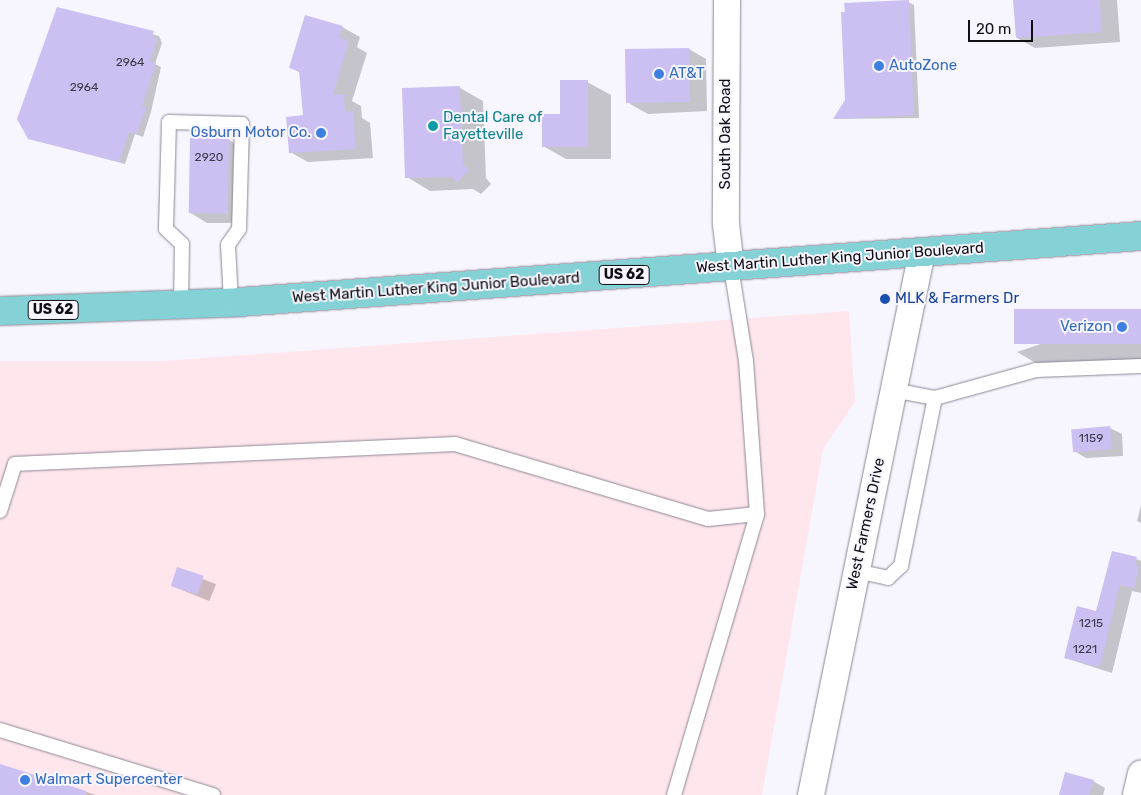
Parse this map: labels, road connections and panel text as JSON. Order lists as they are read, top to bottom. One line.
{"streets":{"highway":["West Martin Luther King Junior Boulevard","US 62"],"street":["South Oak Road","West Farmers Drive"]},"crossings":[["South Oak Road","West Martin Luther King Junior Boulevard"],["West Martin Luther King Junior Boulevard","West Farmers Drive"]],"places":["AutoZone","AT&T","Dental Care of Fayetteville","Osburn Motor Co.","MLK & Farmers Dr","Verizon","Walmart Supercenter"],"house_numbers":["2964","2964","2920","1159","1215","1221"],"scale_bar":"20 m"}
